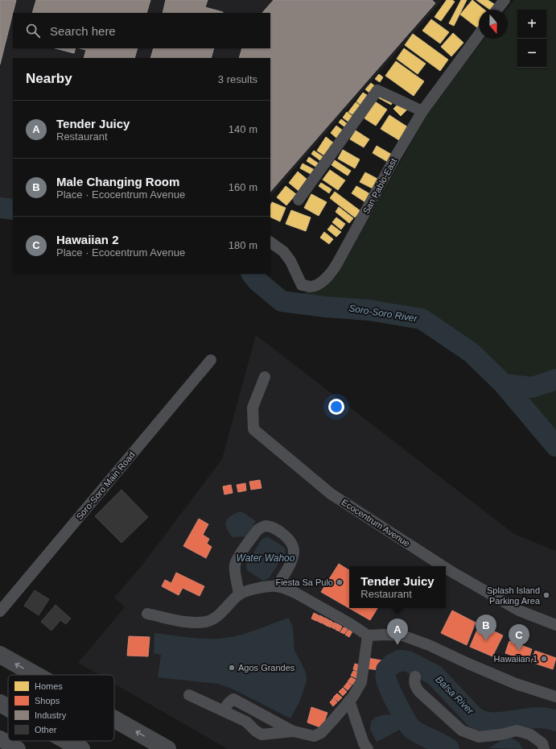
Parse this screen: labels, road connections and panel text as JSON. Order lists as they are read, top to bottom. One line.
{"streets":{"street":["San Pablo-East","Soro-Soro Main Road","Ecocentrum Avenue"]},"water":["Soro-Soro River","Water Wahoo","Balsa River"],"places":["Fiesta Sa Pulo","Splash Island Parking Area","Hawaiian 1","Agos Grandes"],"legend":["Homes","Shops","Industry","Other"],"north":"bottom","page":{"map_buttons":["+","−"],"search":"Search here","heading":["Nearby","3 results"],"list":[{"mark":"A","name":"Tender Juicy","note":"Restaurant","value":"140 m"},{"mark":"B","name":"Male Changing Room","note":"Place · Ecocentrum Avenue","value":"160 m"},{"mark":"C","name":"Hawaiian 2","note":"Place · Ecocentrum Avenue","value":"180 m"}],"popup":["Tender Juicy","Restaurant"],"pins":["B","A","C"]}}
